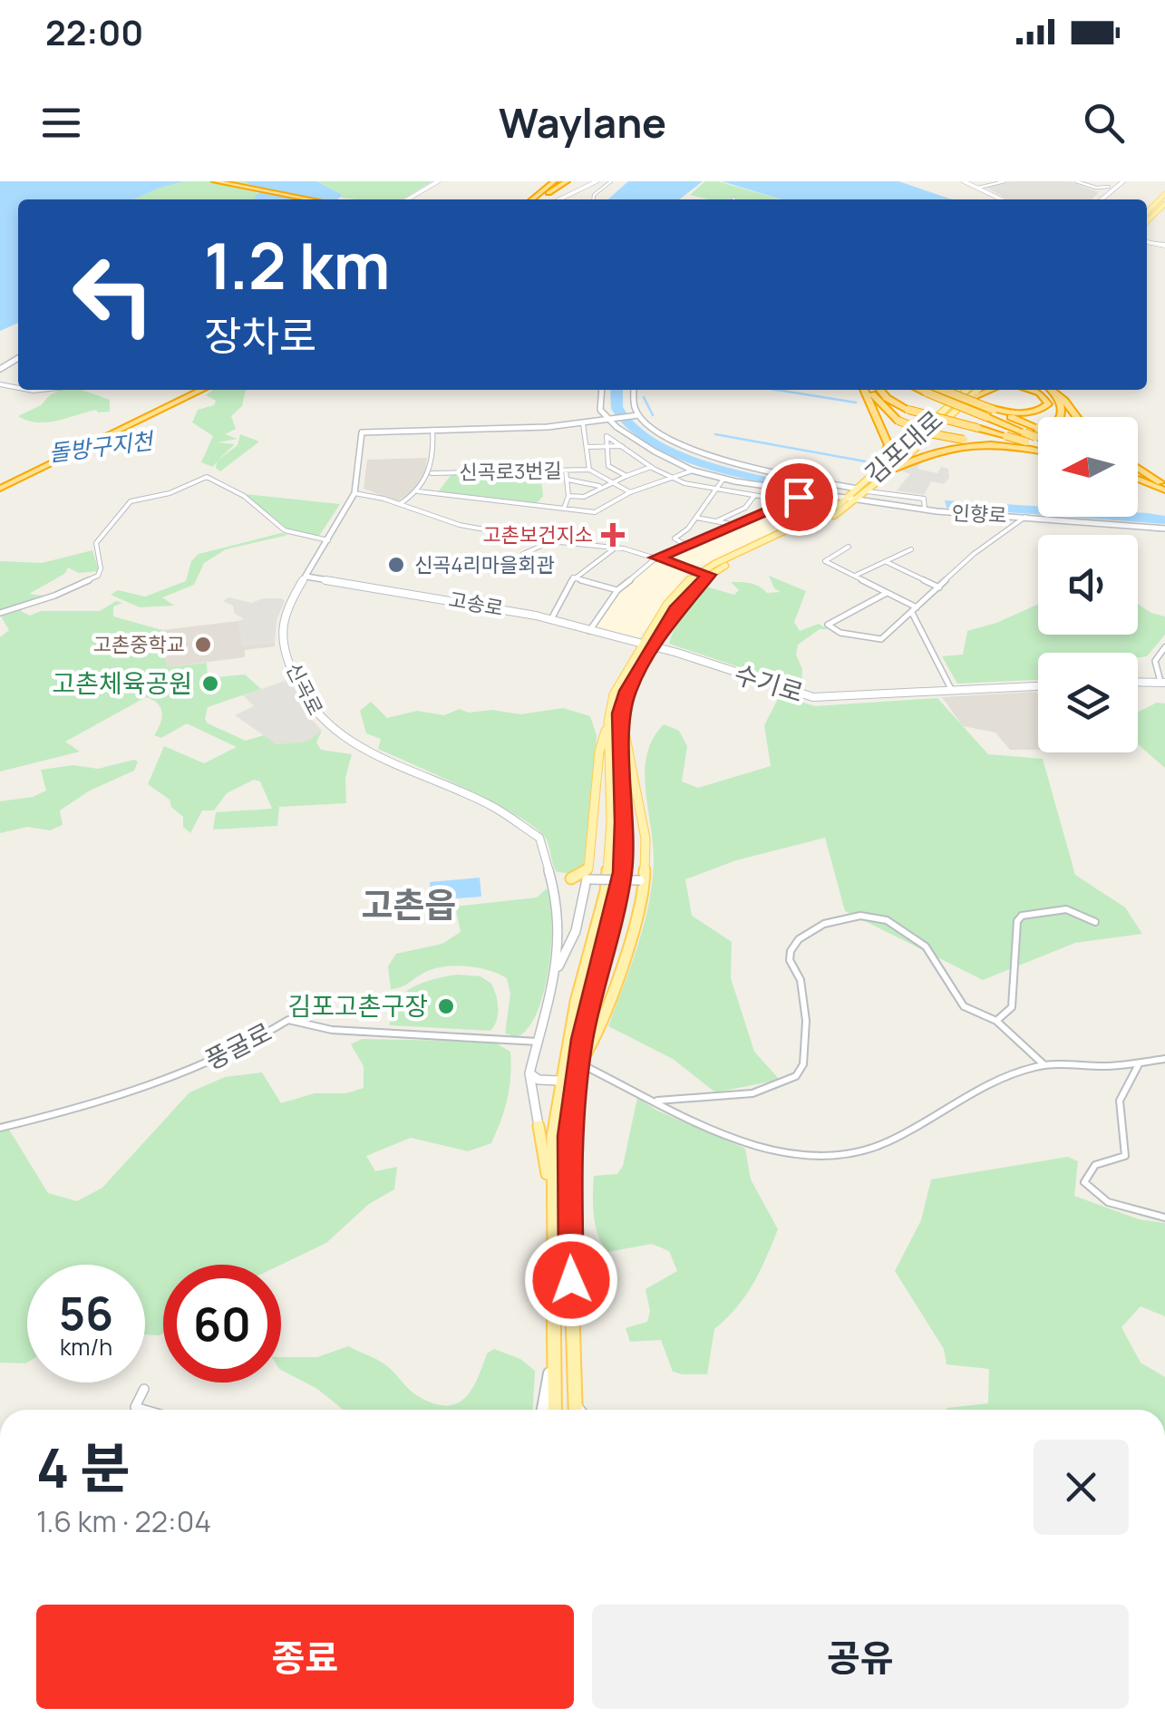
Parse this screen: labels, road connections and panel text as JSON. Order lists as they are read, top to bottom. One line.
{"streets":{"main road":["김포대로"],"street":["신곡로3번길","인향로","고송로","수기로","신곡로","풍굴로"]},"crossings":[["김포대로","인향로"],["김포대로","고송로"],["김포대로","수기로"],["신곡로3번길","신곡로"],["고송로","수기로"],["고송로","신곡로"],["신곡로","풍굴로"]],"districts":["고촌읍"],"water":["돌방구지천"],"places":{"health":["고촌보건지소"],"other":["신곡4리마을회관","고촌중학교","고촌체육공원","김포고촌구장"]},"north":"left","page":{"status":"22:00","header":"Waylane","turn":["1.2 km","장차로"],"speed":"56 km/h","limit":"60","heading":["4 분","1.6 km · 22:04"],"buttons":["종료","공유"]}}
